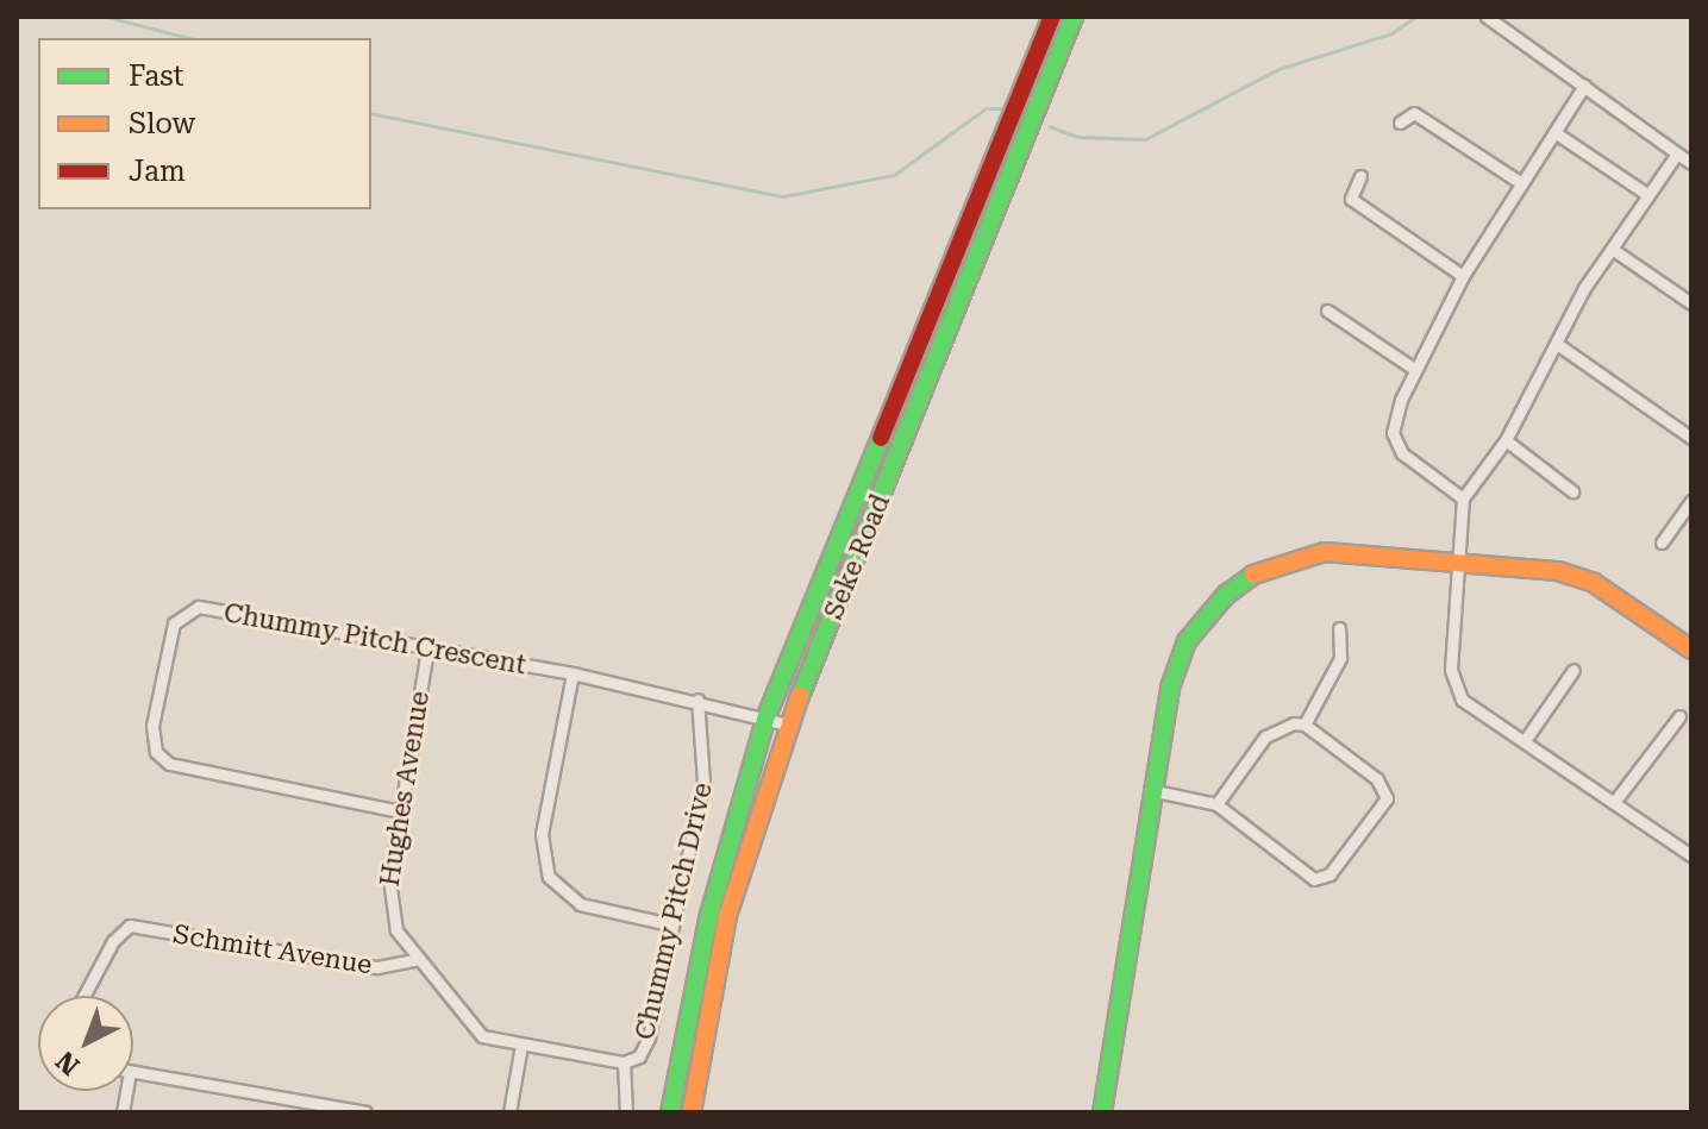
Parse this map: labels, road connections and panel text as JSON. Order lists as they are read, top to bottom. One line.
{"streets":{"main road":["Seke Road"],"street":["Chummy Pitch Crescent","Hughes Avenue","Chummy Pitch Drive","Schmitt Avenue"]},"crossings":[["Seke Road","Chummy Pitch Crescent"],["Chummy Pitch Crescent","Hughes Avenue"],["Chummy Pitch Crescent","Chummy Pitch Drive"],["Hughes Avenue","Chummy Pitch Drive"],["Hughes Avenue","Schmitt Avenue"]],"legend":["Fast","Slow","Jam"],"north":"bottom left"}
